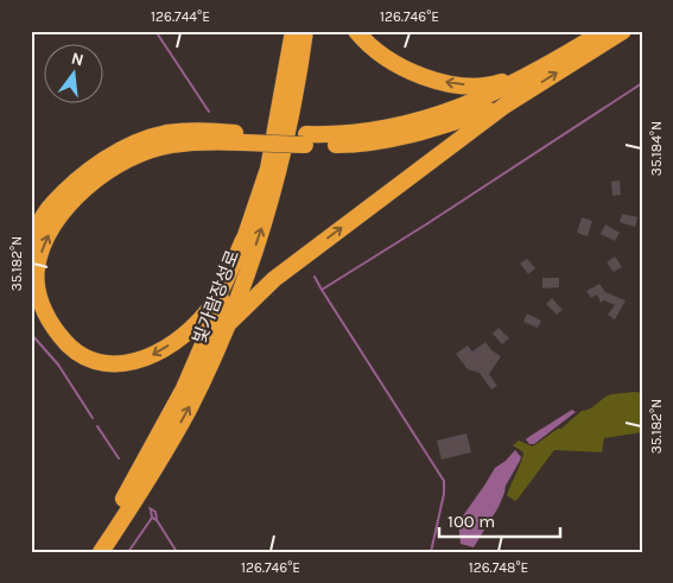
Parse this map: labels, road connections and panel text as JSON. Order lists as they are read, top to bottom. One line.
{"streets":{"highway":["빛가람장성로"]},"scale_bar":"100 m","north":"top","coordinates":["126.744°E","126.746°E","35.184°N","35.182°N","126.748°E"]}
